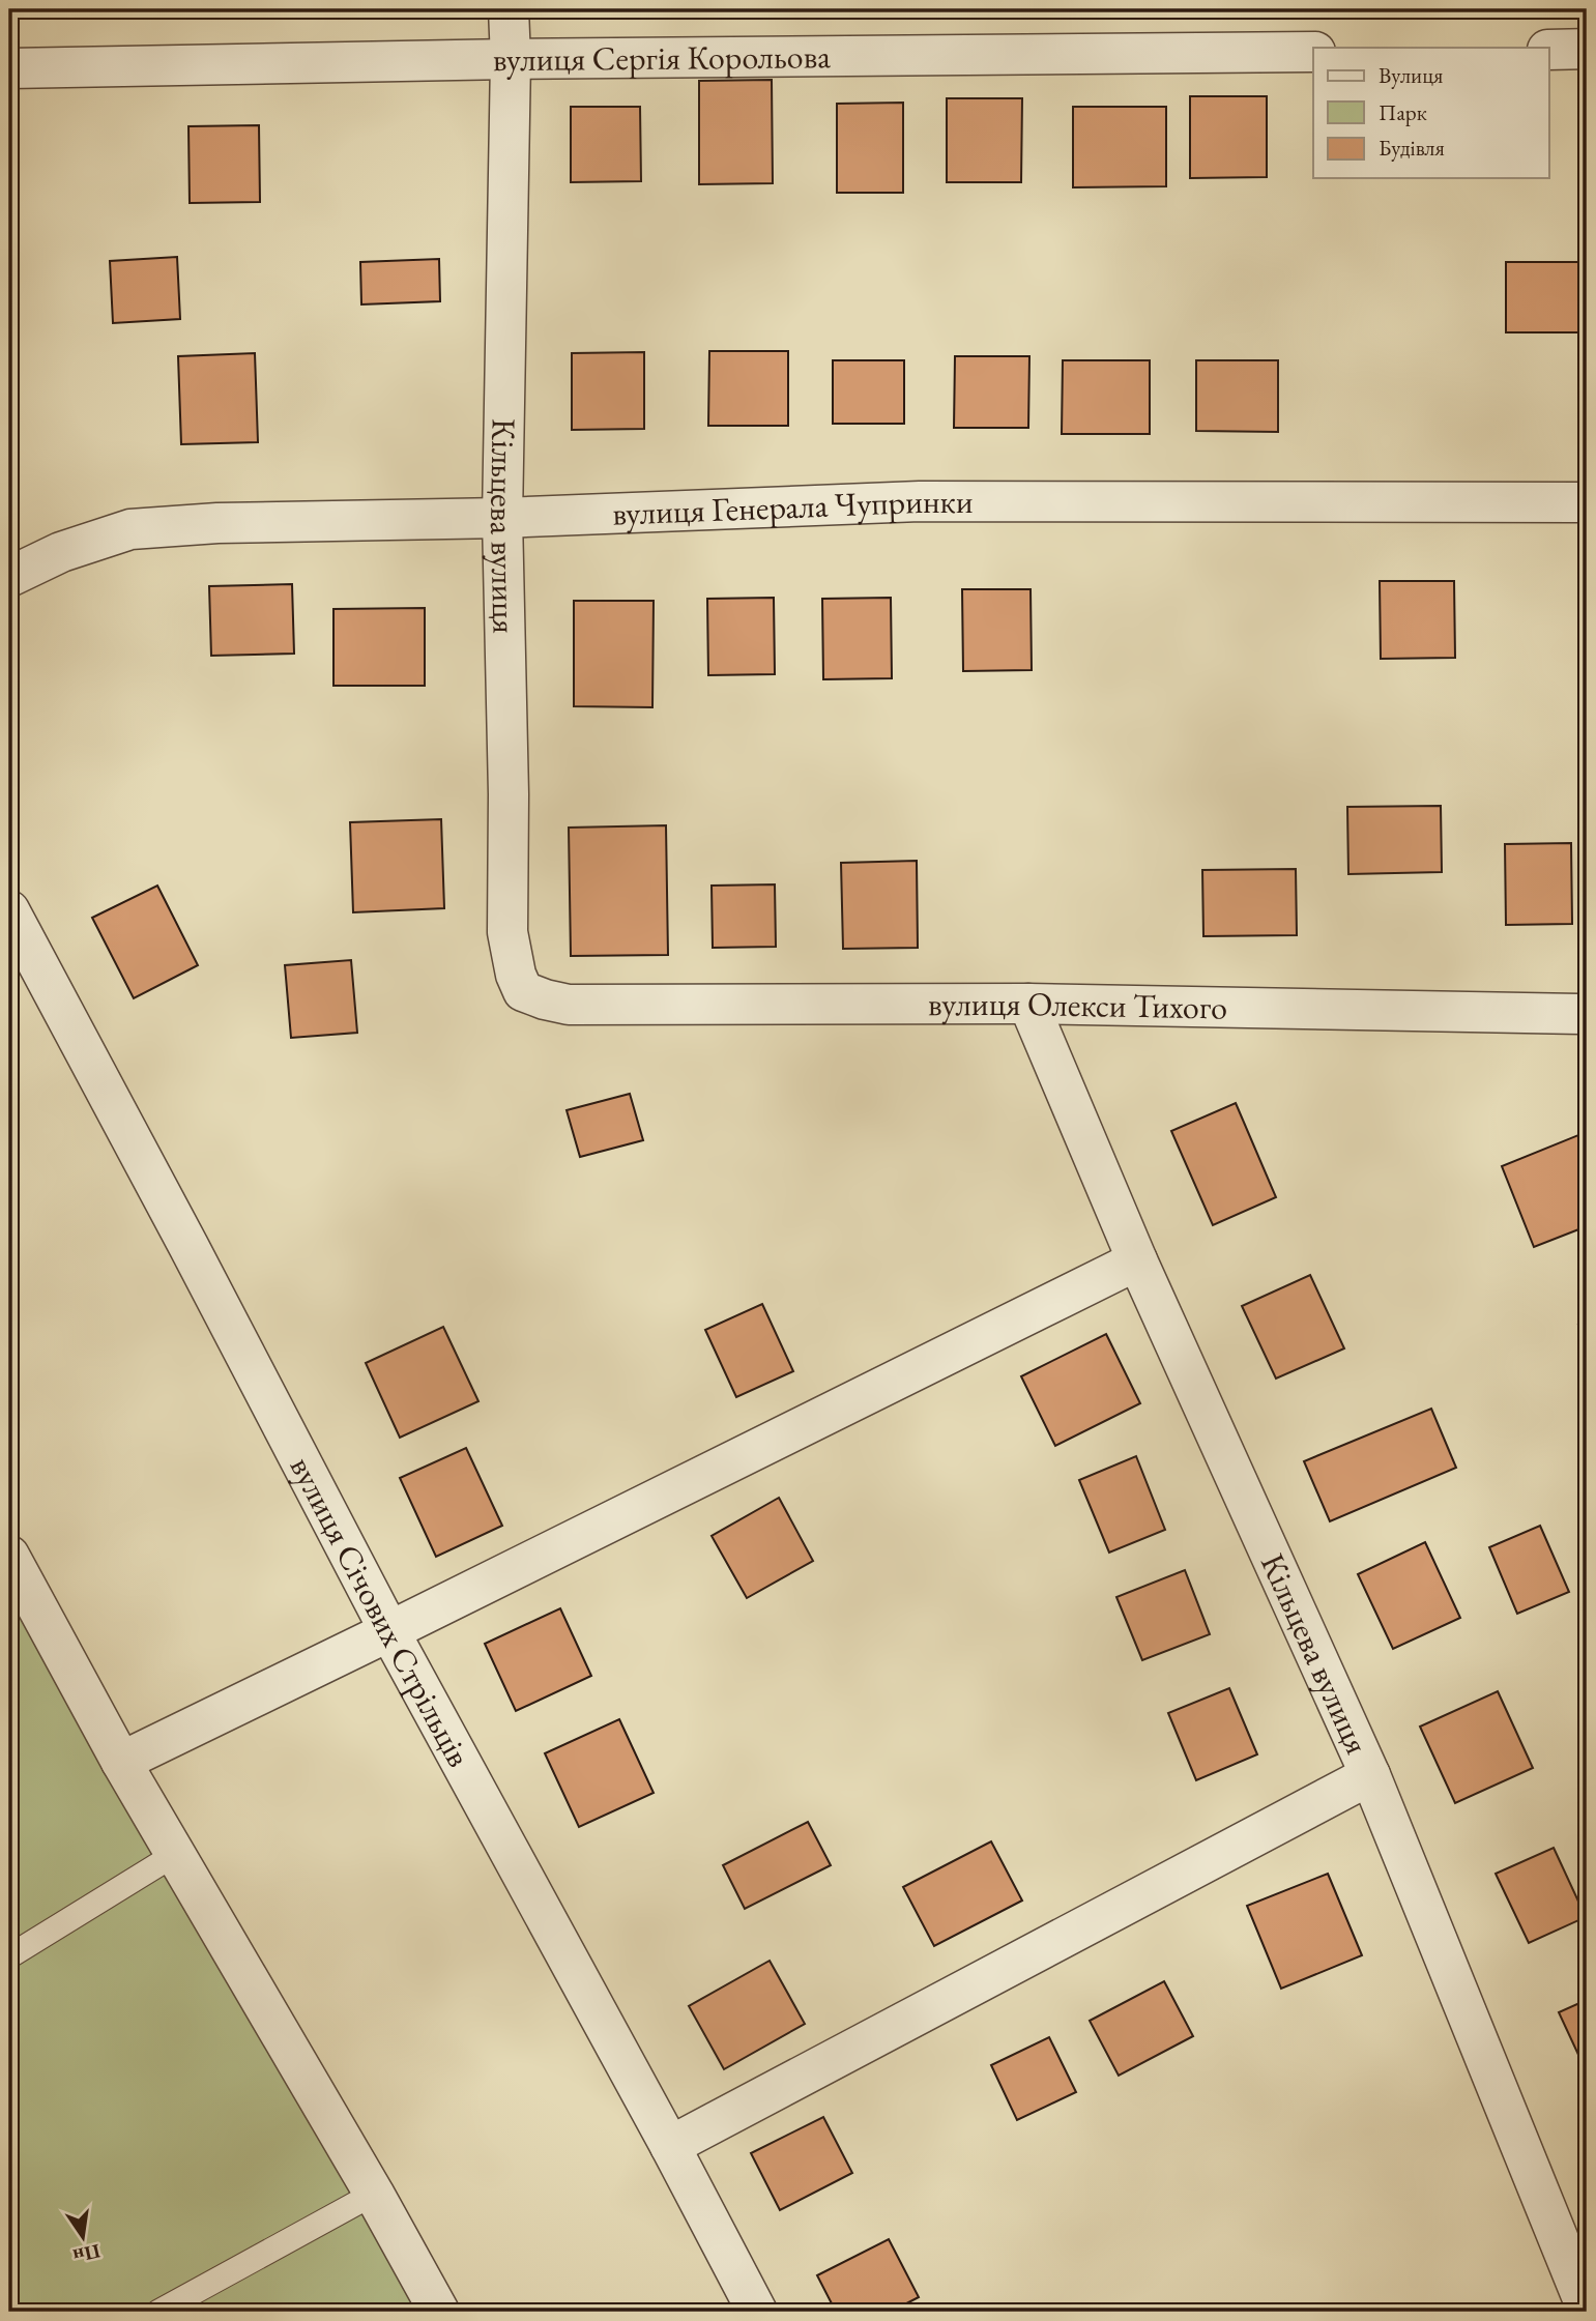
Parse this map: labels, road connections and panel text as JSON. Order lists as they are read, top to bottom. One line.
{"streets":{"street":["вулиця Сергія Корольова","вулиця Генерала Чупринки","Кільцева вулиця","вулиця Олекси Тихого","вулиця Січових Стрільців"]},"crossings":[["вулиця Сергія Корольова","Кільцева вулиця"],["вулиця Генерала Чупринки","Кільцева вулиця"],["Кільцева вулиця","вулиця Олекси Тихого"]],"legend":["Вулиця","Парк","Будівля"],"north":"bottom"}
